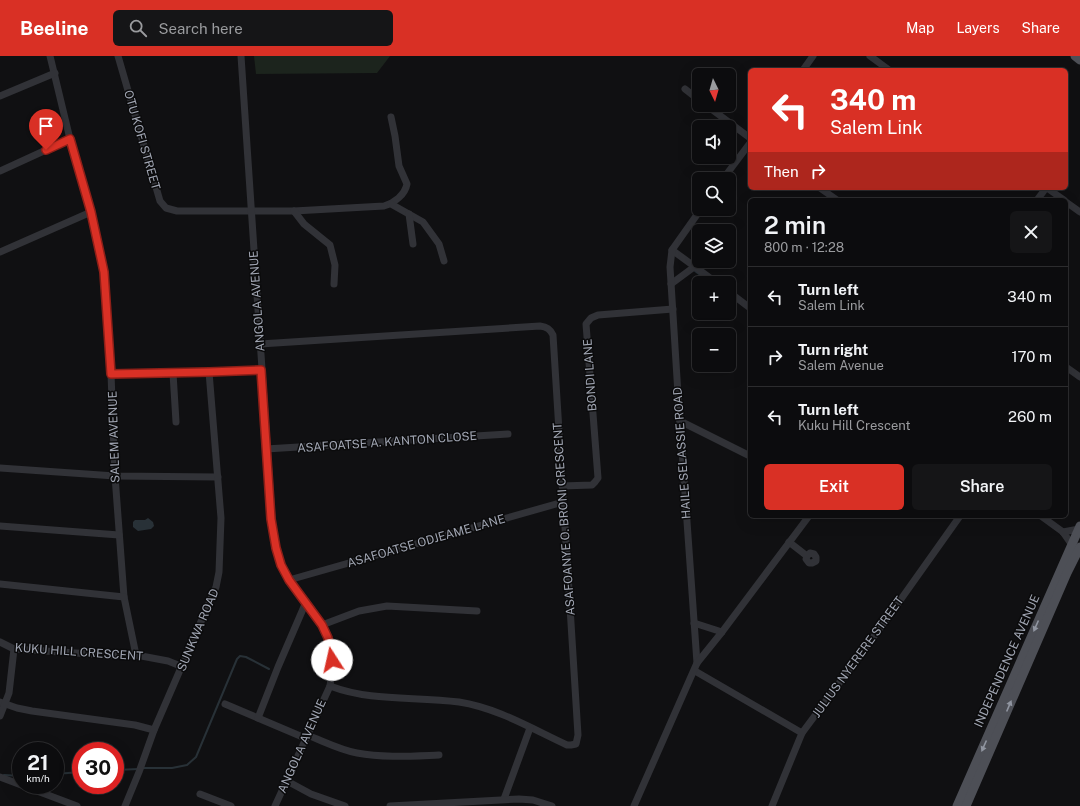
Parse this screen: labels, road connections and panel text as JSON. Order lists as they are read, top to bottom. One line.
{"streets":{"main road":["INDEPENDENCE AVENUE"],"street":["OTU KOFI STREET","ANGOLA AVENUE","BONDI LANE","SALEM AVENUE","ASAFOATSE A. KANTON CLOSE","HAILE SELASSIE ROAD","ASAFOANYE O. BRONI CRESCENT","ASAFOATSE ODJEAME LANE","SUNKWA ROAD","KUKU HILL CRESCENT","JULIUS NYERERE STREET"]},"crossings":[["OTU KOFI STREET","ANGOLA AVENUE"],["ANGOLA AVENUE","ASAFOATSE A. KANTON CLOSE"],["ANGOLA AVENUE","ASAFOANYE O. BRONI CRESCENT"],["ANGOLA AVENUE","ASAFOATSE ODJEAME LANE"],["BONDI LANE","HAILE SELASSIE ROAD"],["BONDI LANE","ASAFOANYE O. BRONI CRESCENT"],["SALEM AVENUE","KUKU HILL CRESCENT"],["ASAFOANYE O. BRONI CRESCENT","ASAFOATSE ODJEAME LANE"],["SUNKWA ROAD","KUKU HILL CRESCENT"]],"north":"bottom","page":{"header":"Beeline","search":"Search here","nav":["Map","Layers","Share"],"map_buttons":["+","−"],"turn":["340 m","Salem Link"],"then":"Then","heading":["2 min","800 m · 12:28"],"list":[{"name":"Turn left","note":"Salem Link","value":"340 m"},{"name":"Turn right","note":"Salem Avenue","value":"170 m"},{"name":"Turn left","note":"Kuku Hill Crescent","value":"260 m"}],"buttons":["Exit","Share"],"speed":"21 km/h","limit":"30"}}
